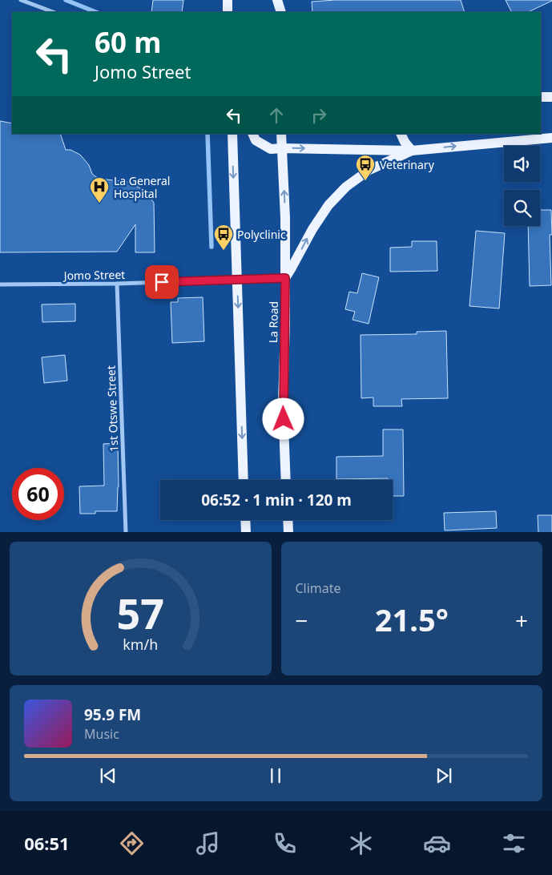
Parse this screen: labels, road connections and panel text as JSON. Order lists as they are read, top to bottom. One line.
{"streets":{"main road":["La Road"],"street":["Jomo Street","1st Otswe Street"]},"crossings":[["Jomo Street","La Road"],["Jomo Street","1st Otswe Street"]],"places":{"bus stop":["Veterinary","Polyclinic"],"hospital":["La General Hospital"]},"page":{"turn":["60 m","Jomo Street"],"limit":"60","trip":"06:52 · 1 min · 120 m","tile":"Climate","heat":["−","21.5°","+"],"song":["95.9 FM","Music"],"tabs":"06:51","gauge":["57","km/h"]}}
